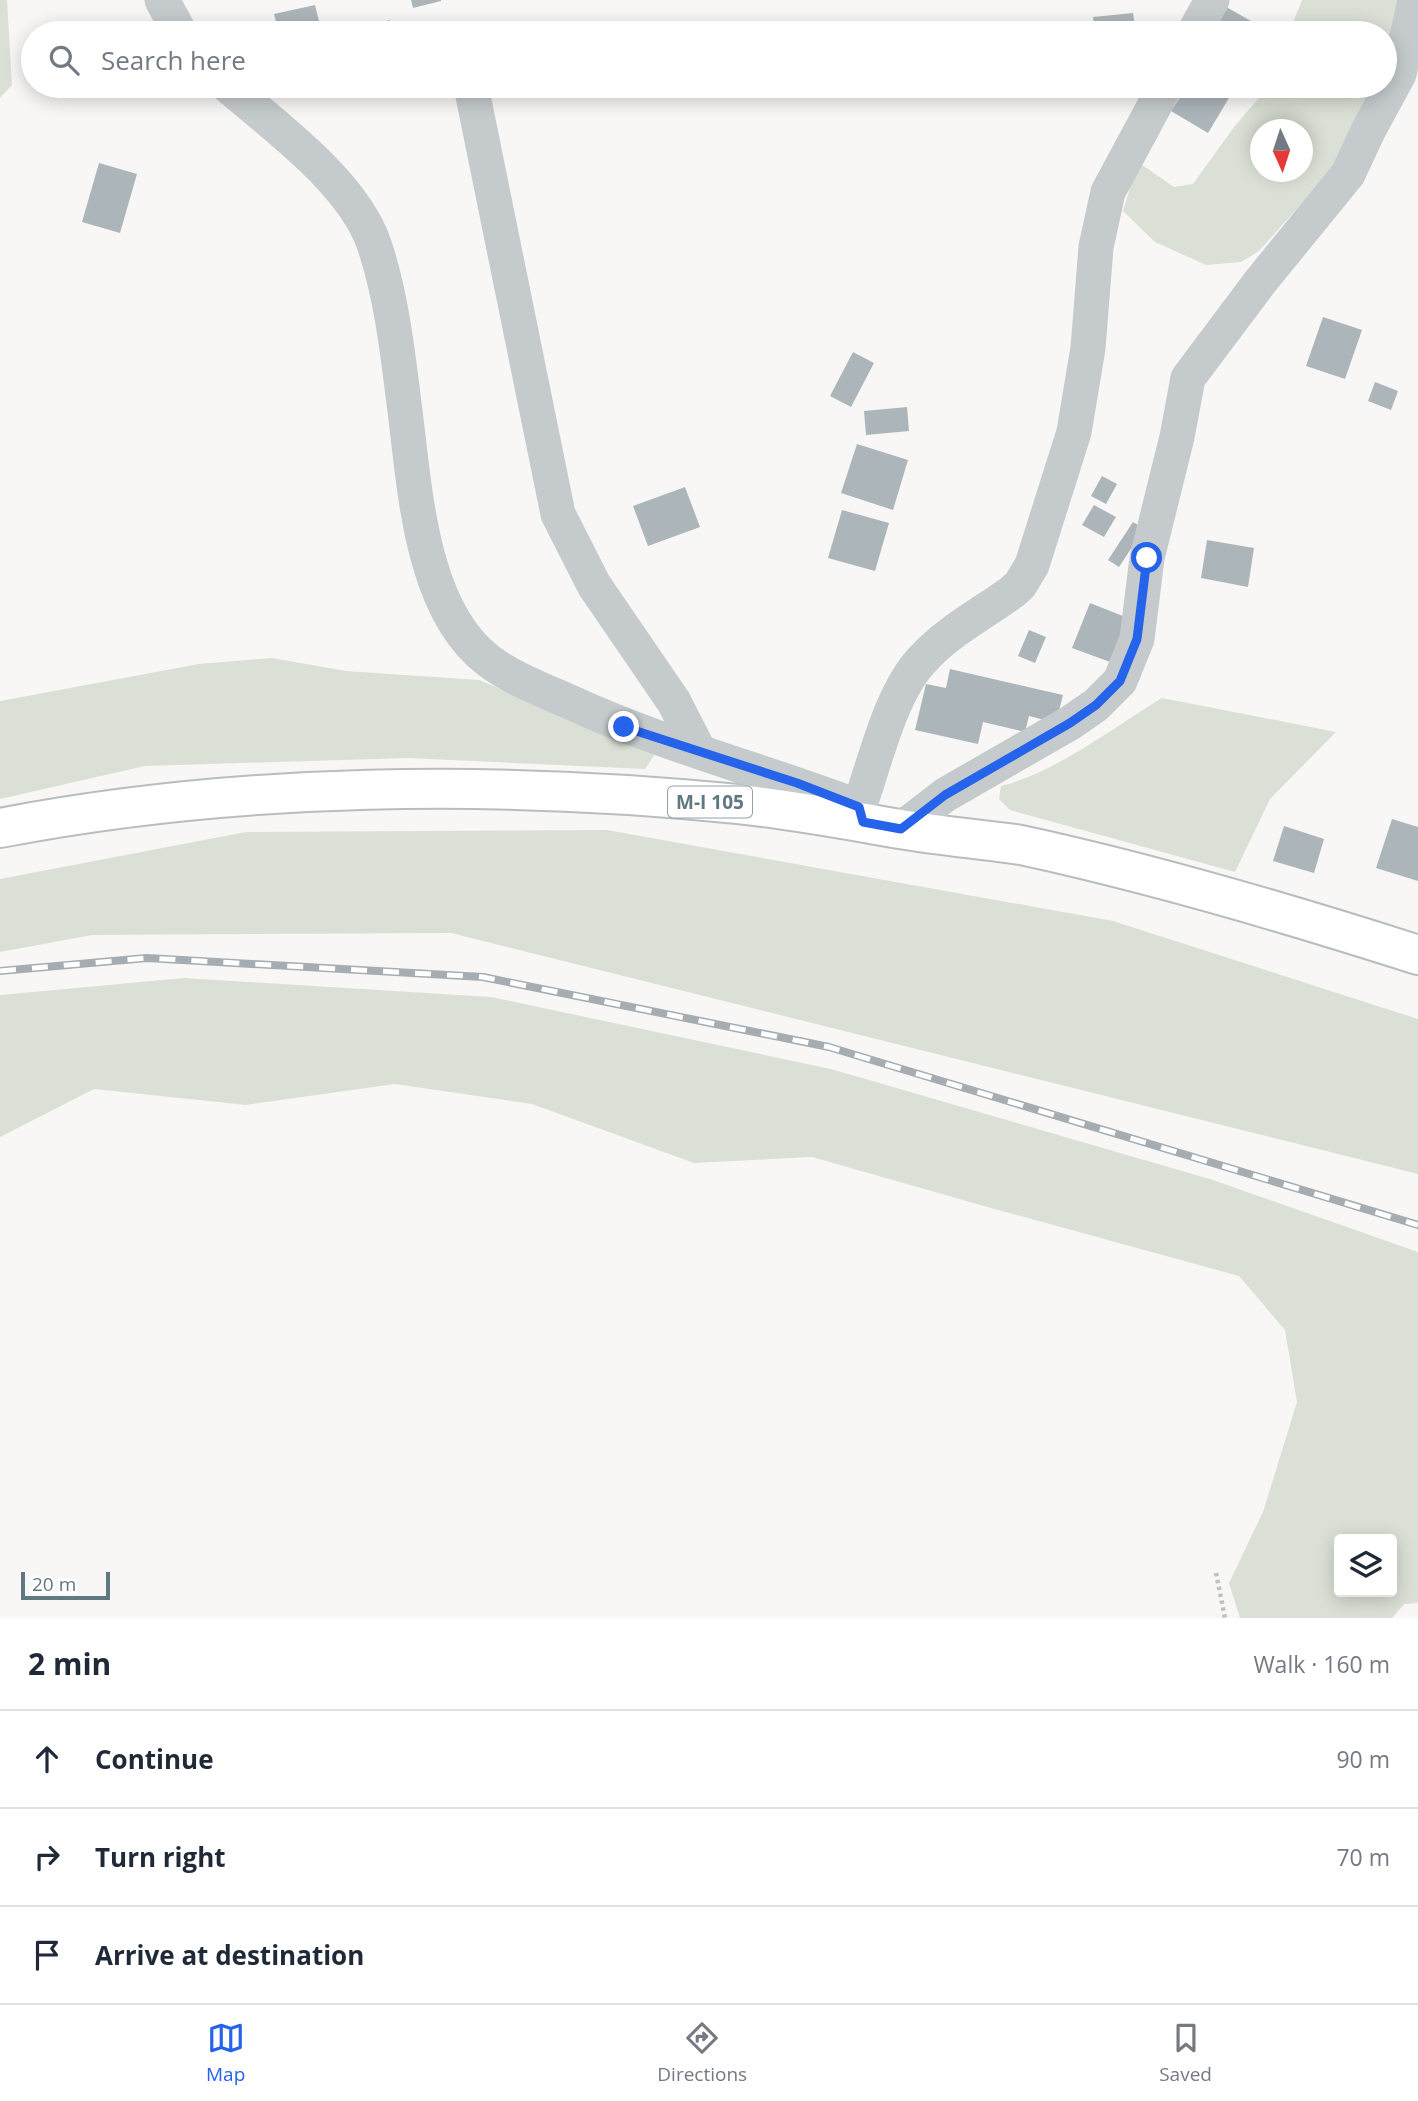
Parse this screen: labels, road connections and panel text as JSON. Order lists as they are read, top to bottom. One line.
{"streets":{"main road":["M-I 105"]},"scale_bar":"20 m","north":"bottom","page":{"search":"Search here","scale":"20 m","heading":["2 min","Walk · 160 m"],"list":[["Continue","90 m"],["Turn right","70 m"],"Arrive at destination"],"nav":["Map","Directions","Saved"]}}
